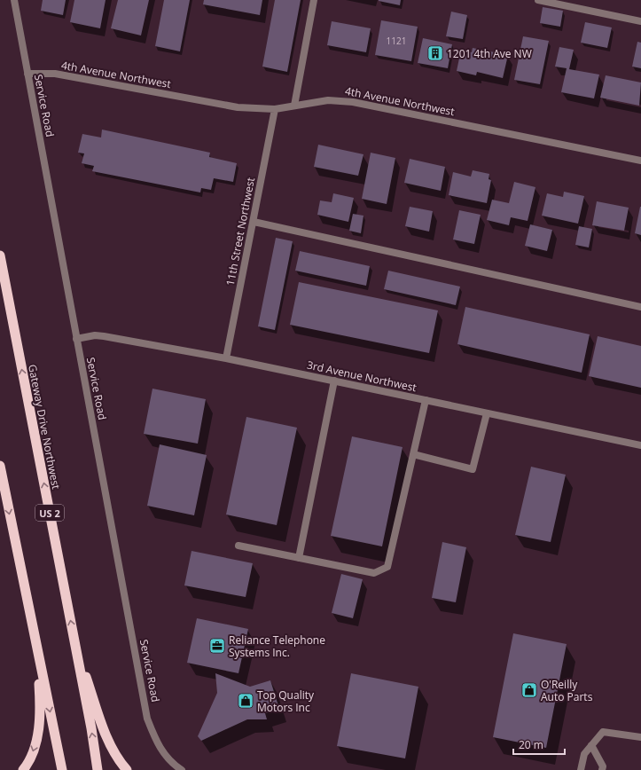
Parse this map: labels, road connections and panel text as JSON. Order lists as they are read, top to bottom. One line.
{"streets":{"highway":["Gateway Drive Northwest","US 2"],"street":["4th Avenue Northwest","Service Road","11th Street Northwest","3rd Avenue Northwest"]},"crossings":[["4th Avenue Northwest","Service Road"],["4th Avenue Northwest","11th Street Northwest"],["Service Road","3rd Avenue Northwest"],["11th Street Northwest","3rd Avenue Northwest"]],"places":{"building":["1201 4th Ave NW"],"office":["Reliance Telephone Systems Inc."],"shop":["O'Reilly Auto Parts","Top Quality Motors Inc"]},"house_numbers":["1121"],"scale_bar":"20 m"}
